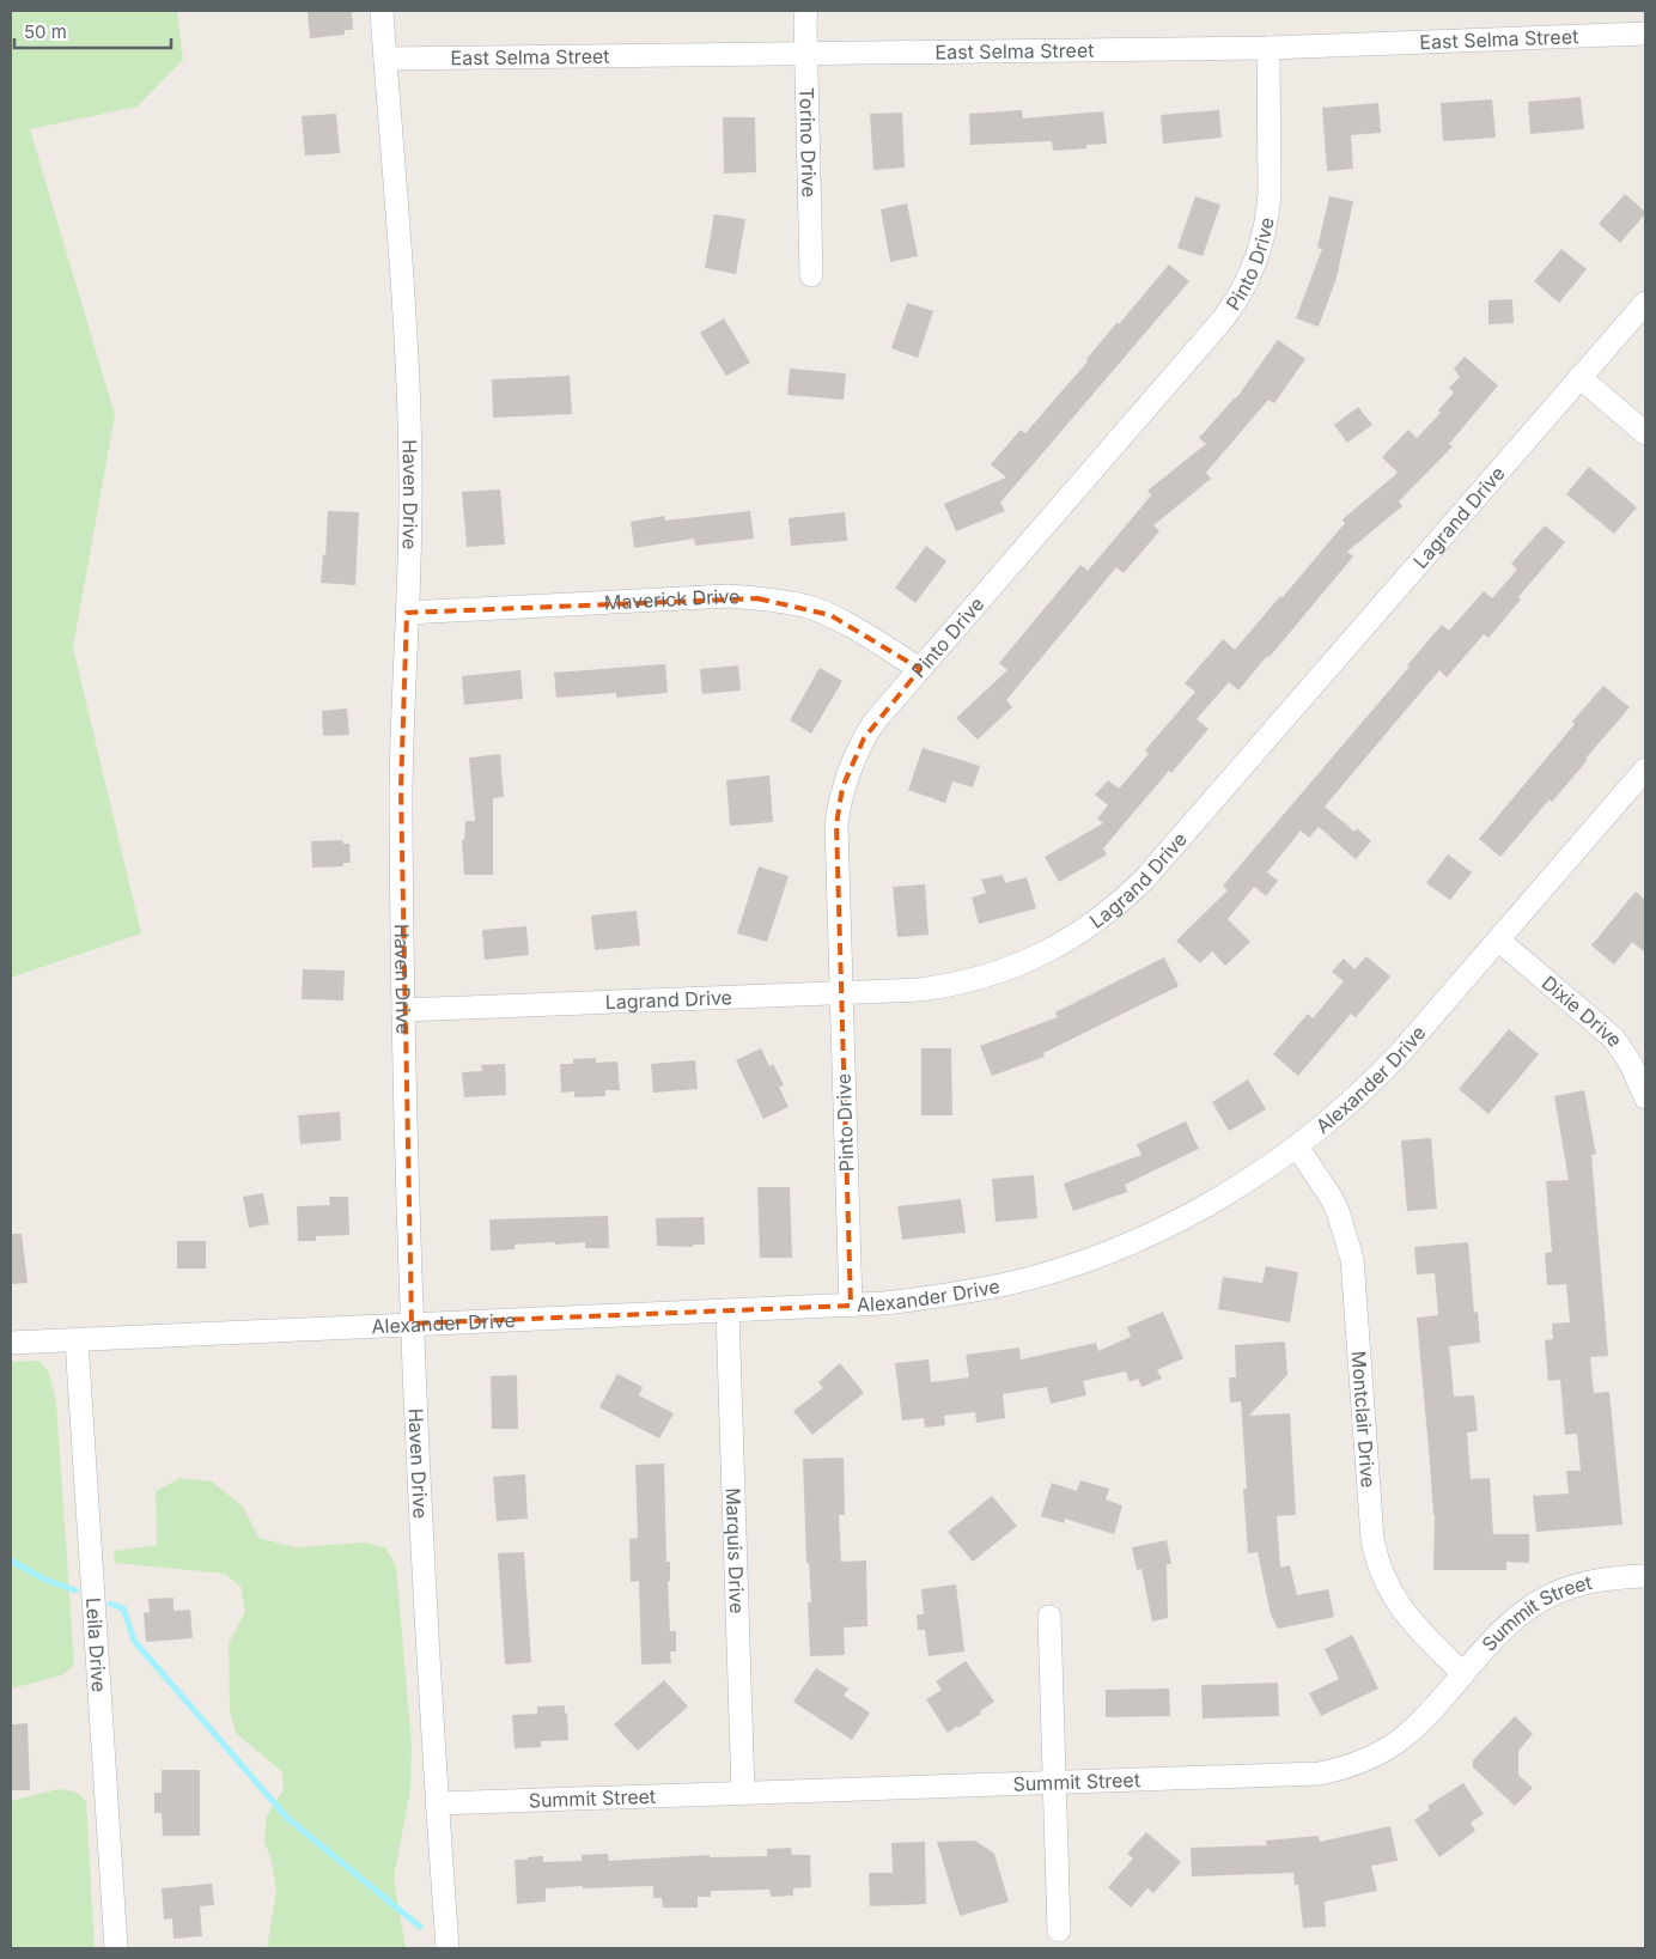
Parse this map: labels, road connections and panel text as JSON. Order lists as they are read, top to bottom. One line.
{"streets":{"street":["East Selma Street","Torino Drive","Pinto Drive","Haven Drive","Lagrand Drive","Maverick Drive","Dixie Drive","Alexander Drive","Montclair Drive","Marquis Drive","Summit Street","Leila Drive"]},"crossings":[["East Selma Street","Torino Drive"],["East Selma Street","Pinto Drive"],["East Selma Street","Haven Drive"],["Pinto Drive","Lagrand Drive"],["Pinto Drive","Maverick Drive"],["Pinto Drive","Alexander Drive"],["Haven Drive","Lagrand Drive"],["Haven Drive","Maverick Drive"],["Haven Drive","Alexander Drive"],["Haven Drive","Summit Street"],["Dixie Drive","Alexander Drive"],["Alexander Drive","Montclair Drive"],["Alexander Drive","Marquis Drive"],["Alexander Drive","Leila Drive"],["Montclair Drive","Summit Street"],["Marquis Drive","Summit Street"]],"scale_bar":"50 m"}
